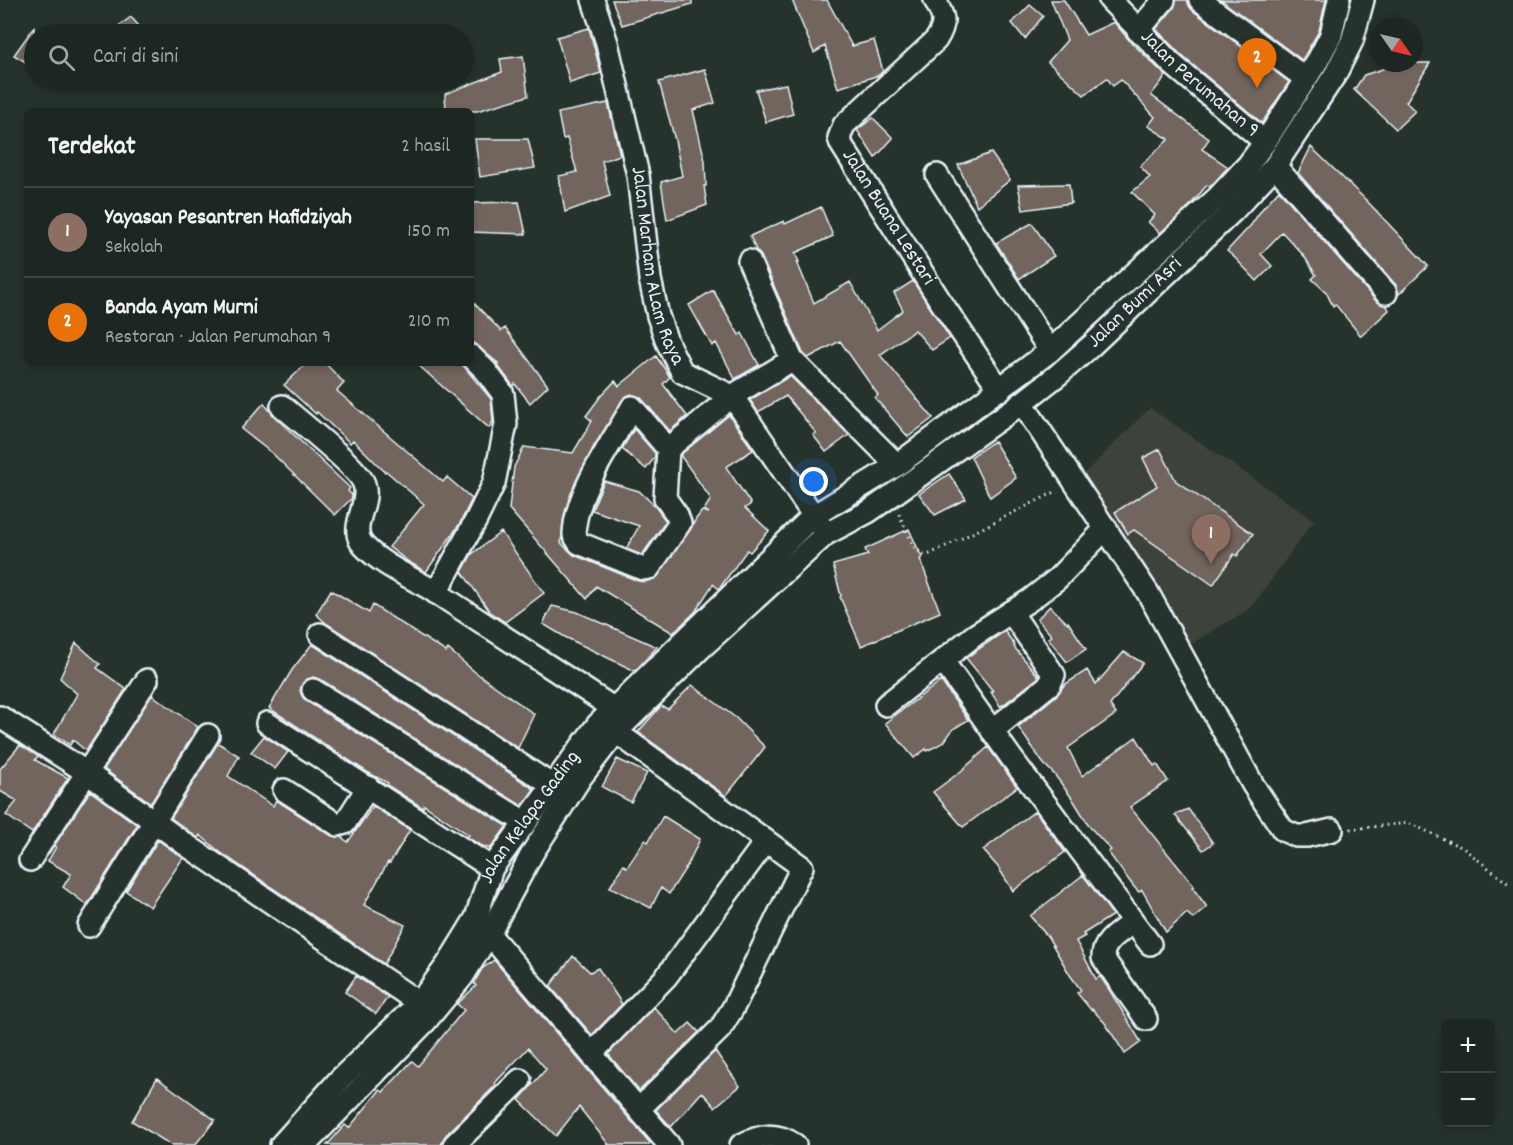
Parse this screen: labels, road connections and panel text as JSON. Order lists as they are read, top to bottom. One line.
{"streets":{"street":["Jalan Perumahan 9","Jalan Buana Lestari","Jalan Marham ALam Raya","Jalan Bumi Asri","Jalan Kelapa Gading"]},"crossings":[["Jalan Perumahan 9","Jalan Bumi Asri"],["Jalan Buana Lestari","Jalan Bumi Asri"],["Jalan Bumi Asri","Jalan Kelapa Gading"]],"north":"bottom right","page":{"search":"Cari di sini","pins":["2","1"],"heading":["Terdekat","2 hasil"],"list":[{"mark":"1","name":"Yayasan Pesantren Hafidziyah","note":"Sekolah","value":"150 m"},{"mark":"2","name":"Banda Ayam Murni","note":"Restoran · Jalan Perumahan 9","value":"210 m"}],"map_buttons":["+","−"]}}
